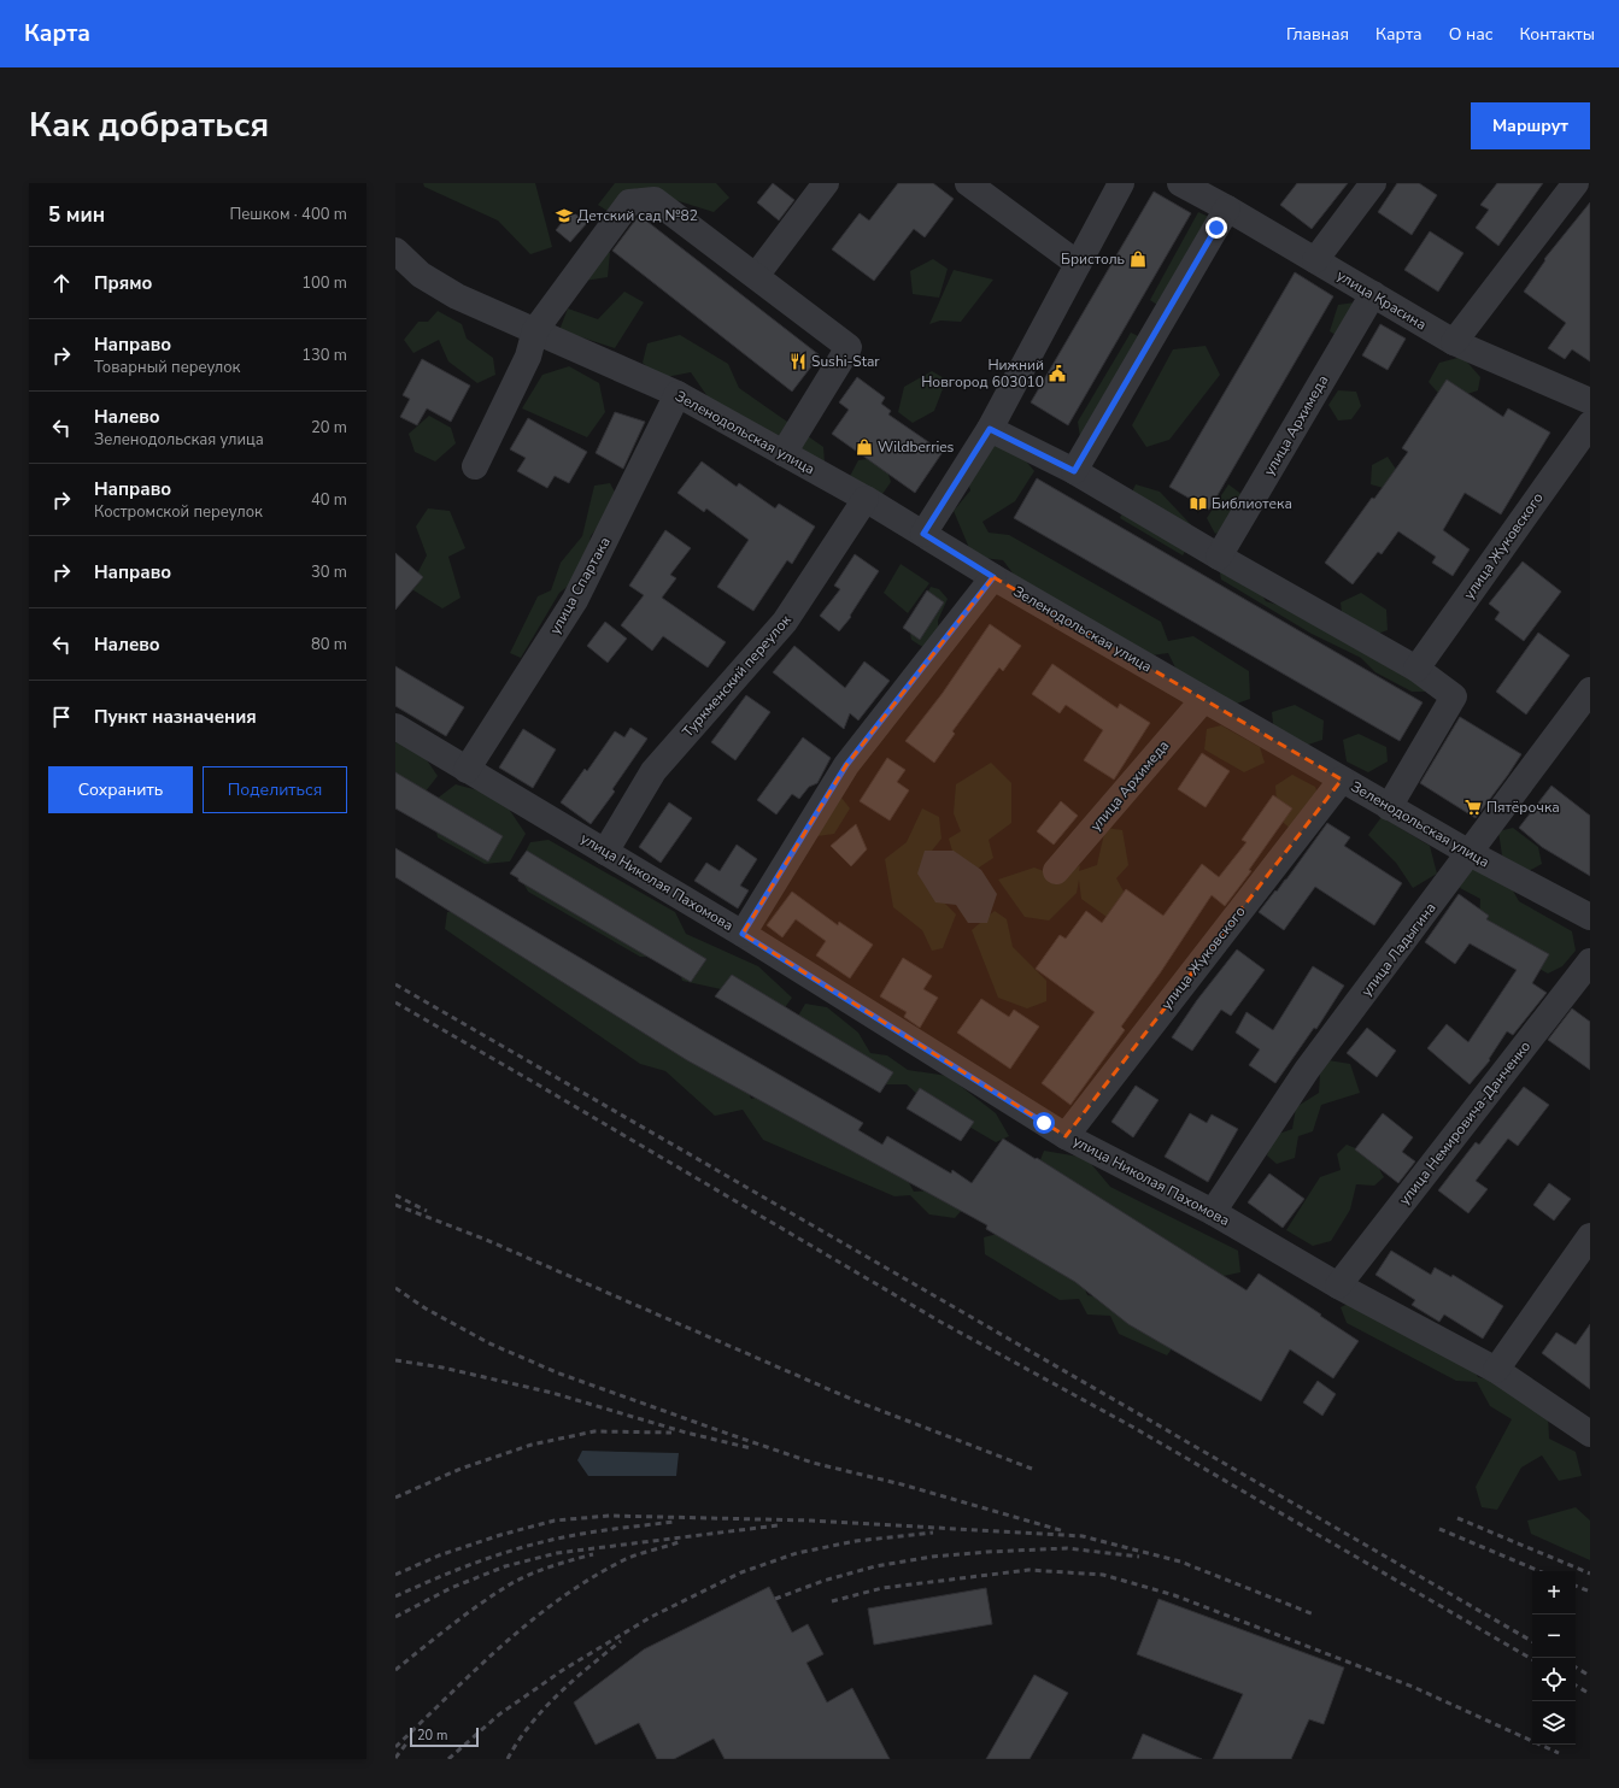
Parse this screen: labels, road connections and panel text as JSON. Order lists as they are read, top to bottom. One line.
{"streets":{"street":["улица Красина","улица Архимеда","Зеленодольская улица","улица Жуковского","улица Спартака","Туркменский переулок","улица Николая Пахомова","улица Ладыгина","улица Немировича-Данченко"]},"crossings":[["улица Красина","улица Архимеда"],["улица Архимеда","Зеленодольская улица"],["Зеленодольская улица","улица Жуковского"],["Зеленодольская улица","улица Спартака"],["Зеленодольская улица","Туркменский переулок"],["Зеленодольская улица","улица Ладыгина"],["улица Жуковского","улица Николая Пахомова"],["улица Спартака","улица Николая Пахомова"],["Туркменский переулок","улица Николая Пахомова"],["улица Николая Пахомова","улица Ладыгина"],["улица Николая Пахомова","улица Немировича-Данченко"]],"places":{"school or university":["Детский сад №82"],"shop":["Бристоль","Wildberries"],"restaurant":["Sushi-Star"],"public building":["Нижний Новгород 603010"],"library":["Библиотека"],"supermarket":["Пятёрочка"]},"scale_bar":"20 m","page":{"header":"Карта","nav":["Главная","Карта","О нас","Контакты"],"title":"Как добраться","buttons":["Маршрут",["Сохранить","Поделиться"]],"heading":["5 мин","Пешком · 400 m"],"list":[["Прямо","100 m"],["Направо","Товарный переулок","130 m"],["Налево","Зеленодольская улица","20 m"],["Направо","Костромской переулок","40 m"],["Направо","30 m"],["Налево","80 m"],"Пункт назначения"],"map_buttons":["+","−"],"scale":"20 m"}}
